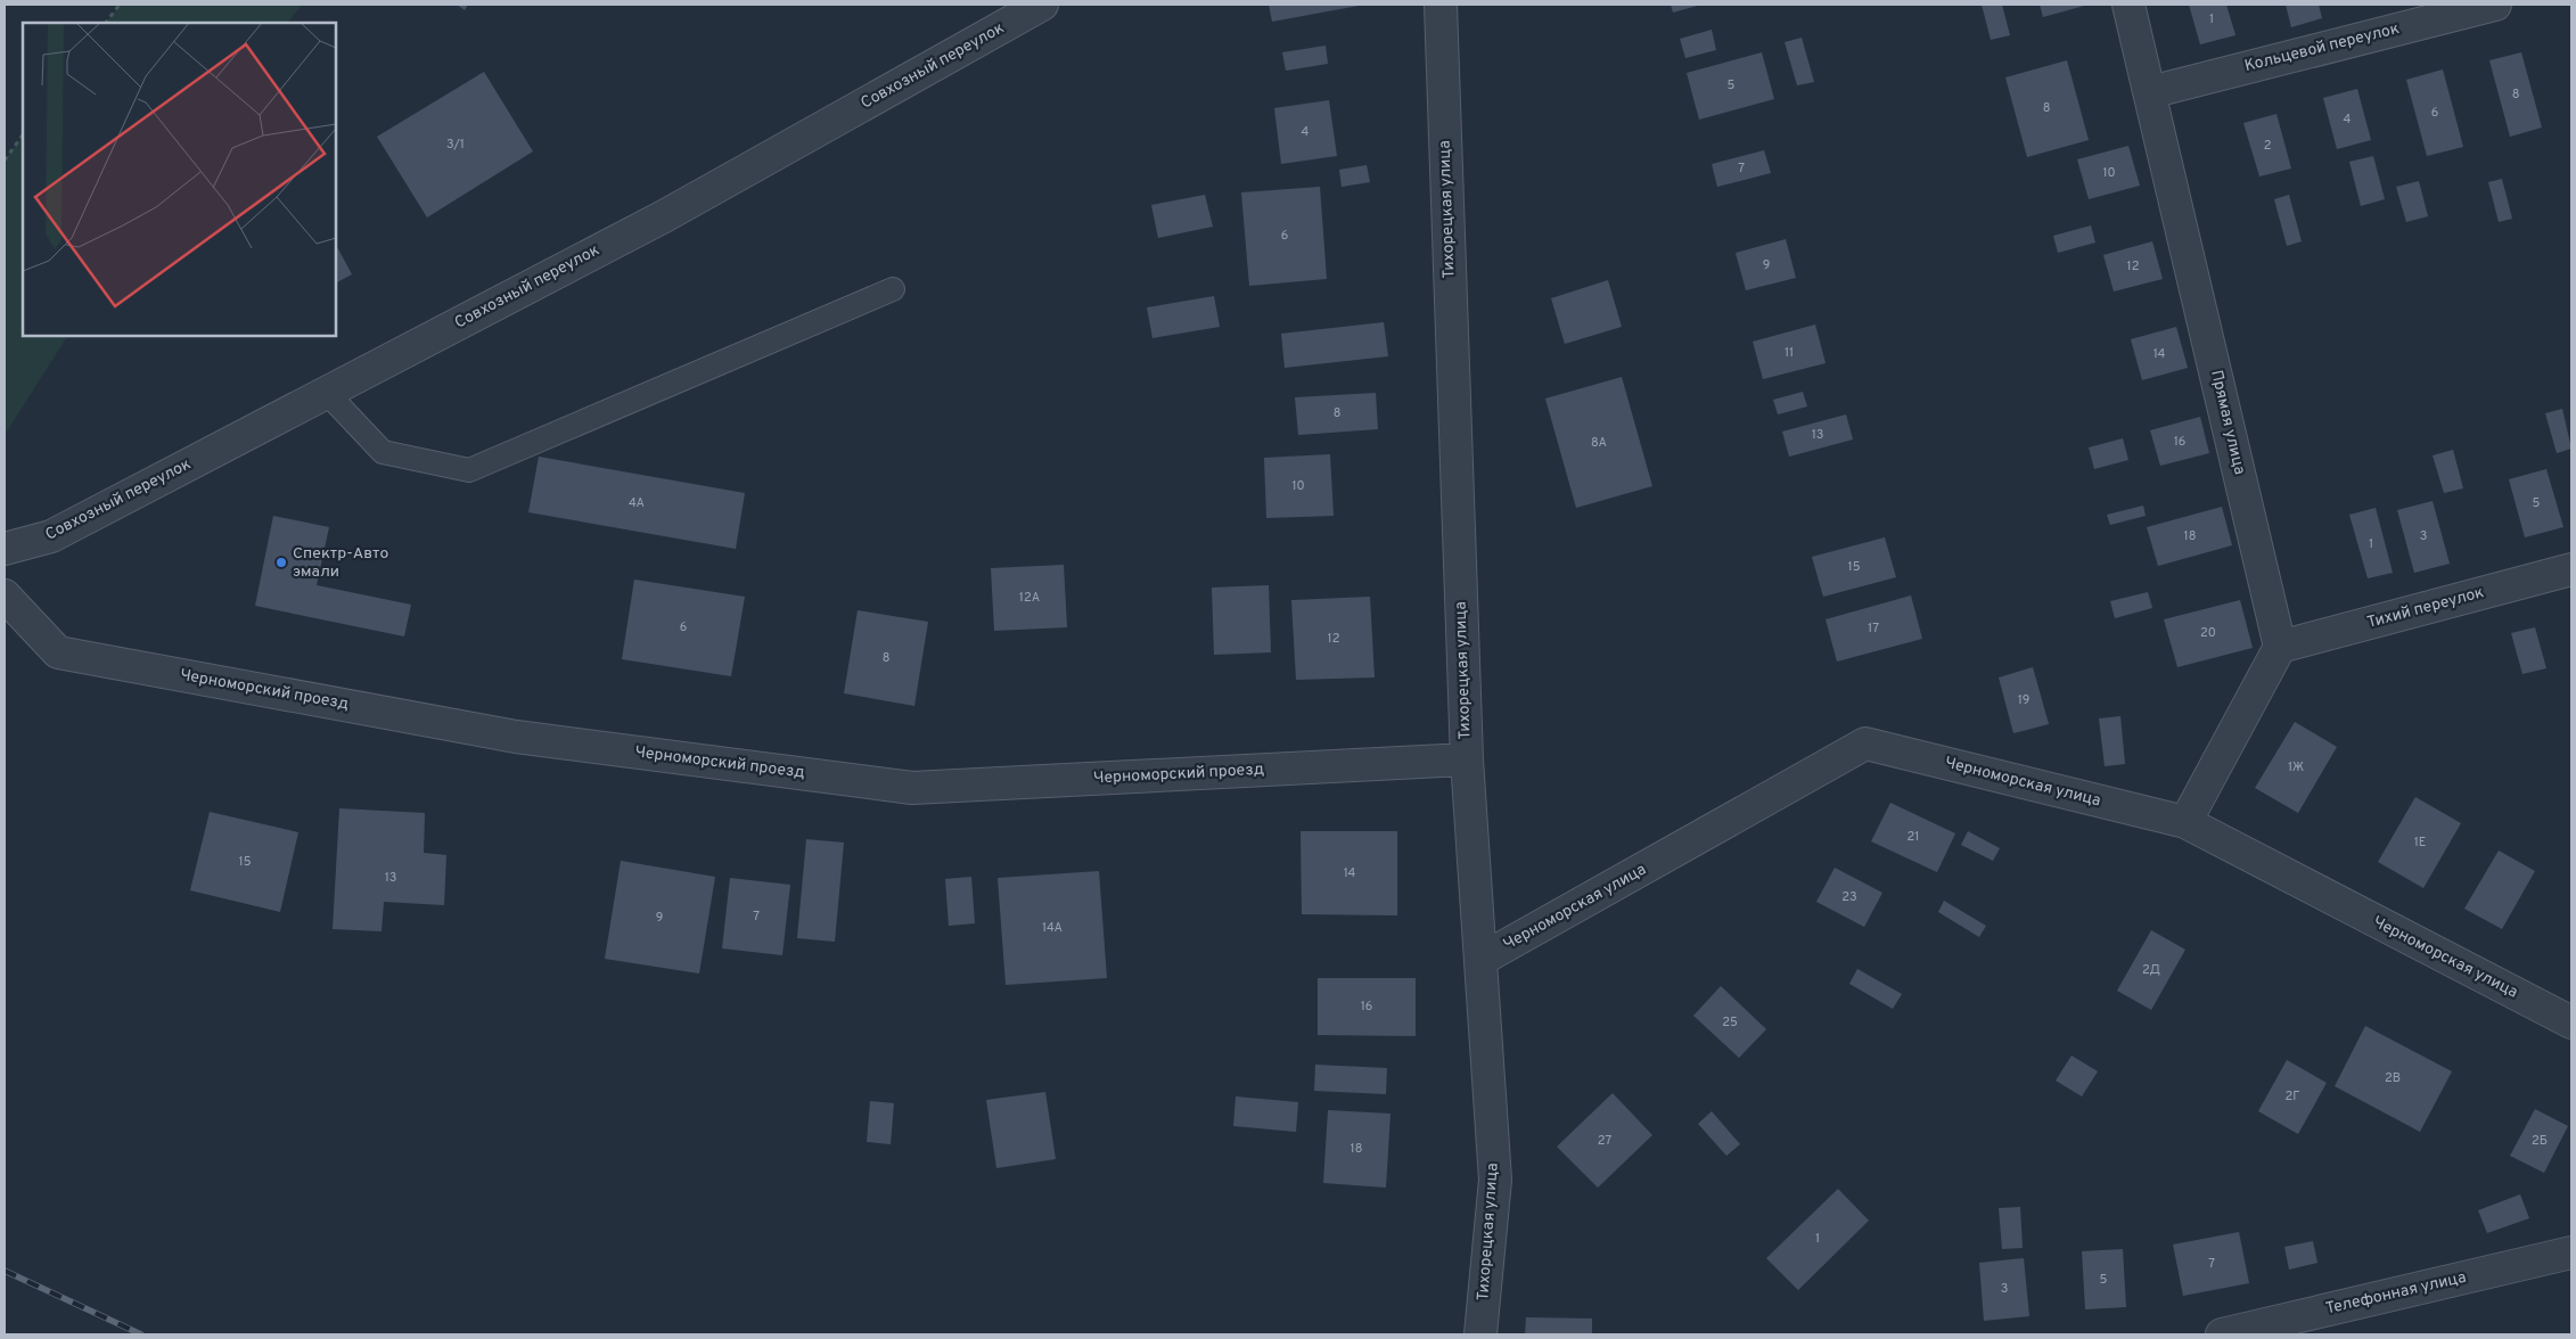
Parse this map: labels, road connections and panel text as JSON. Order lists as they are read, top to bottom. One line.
{"streets":{"street":["Кольцевой переулок","Совхозный переулок","Тихорецкая улица","Прямая улица","Тихий переулок","Черноморский проезд","Черноморская улица","Телефонная улица"]},"crossings":[["Кольцевой переулок","Прямая улица"],["Тихорецкая улица","Черноморский проезд"],["Тихорецкая улица","Черноморская улица"],["Прямая улица","Тихий переулок"]],"places":["Спектр-Авто эмали"],"house_numbers":["1","5","8","8","6","4","4","3/1","2","7","10","6","9","12","11","14","8","13","16","8А","10","4А","5","18","3","1","15","12А","6","17","20","12","8","19","1Ж","21","1Е","15","14","13","23","7","9","14А","2Д","16","25","2В","2Г","27","2Б","18","1","7","5","3"]}
